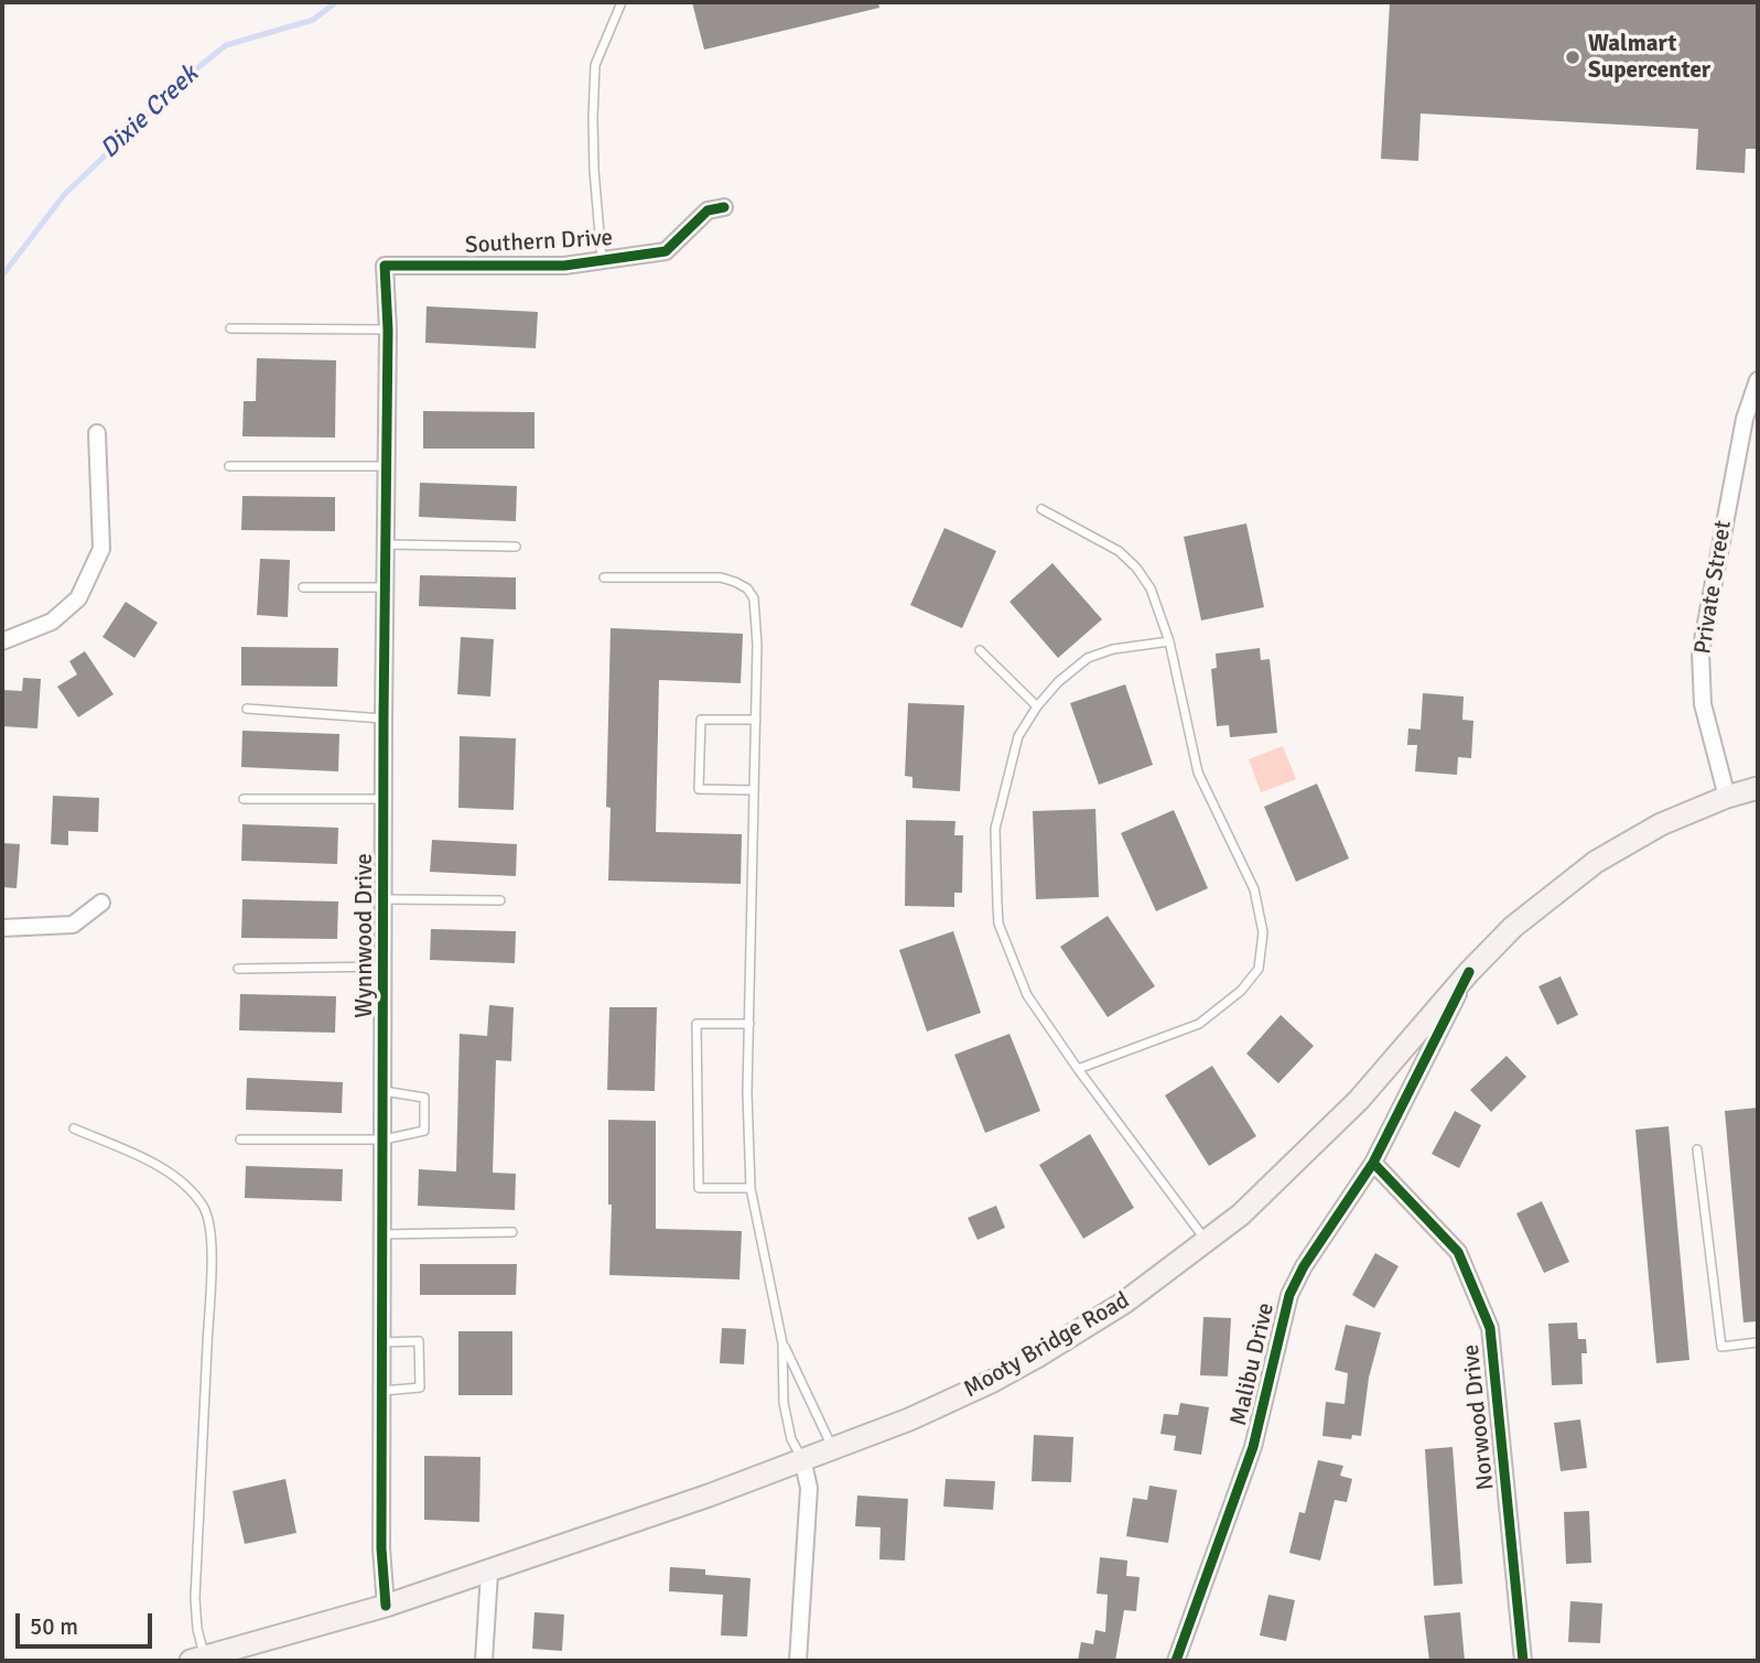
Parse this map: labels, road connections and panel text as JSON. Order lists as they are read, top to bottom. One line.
{"streets":{"main road":["Mooty Bridge Road"],"street":["Southern Drive","Private Street","Wynnwood Drive","Malibu Drive","Norwood Drive"]},"crossings":[["Southern Drive","Wynnwood Drive"],["Private Street","Mooty Bridge Road"],["Wynnwood Drive","Mooty Bridge Road"],["Mooty Bridge Road","Malibu Drive"],["Malibu Drive","Norwood Drive"]],"water":["Dixie Creek"],"places":["Walmart Supercenter"],"scale_bar":"50 m"}
